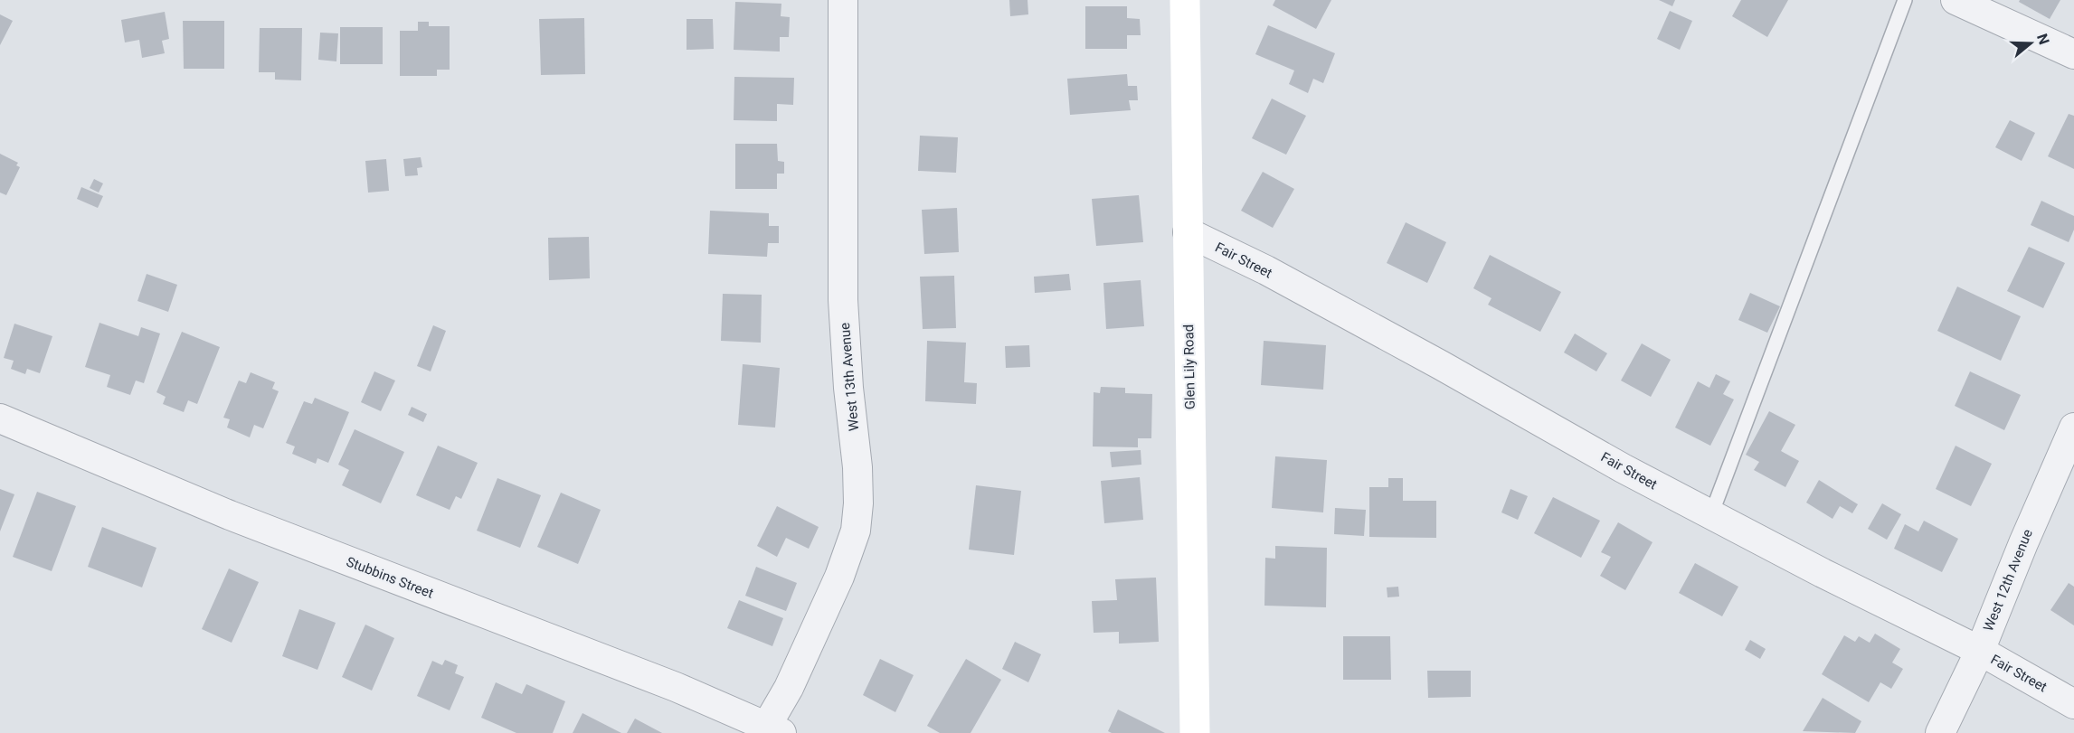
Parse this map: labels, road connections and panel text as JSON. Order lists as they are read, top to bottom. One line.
{"streets":{"street":["Fair Street","Glen Lily Road","West 13th Avenue","Stubbins Street","West 12th Avenue"]},"crossings":[["Fair Street","Glen Lily Road"],["Fair Street","West 12th Avenue"],["West 13th Avenue","Stubbins Street"]],"north":"right"}
